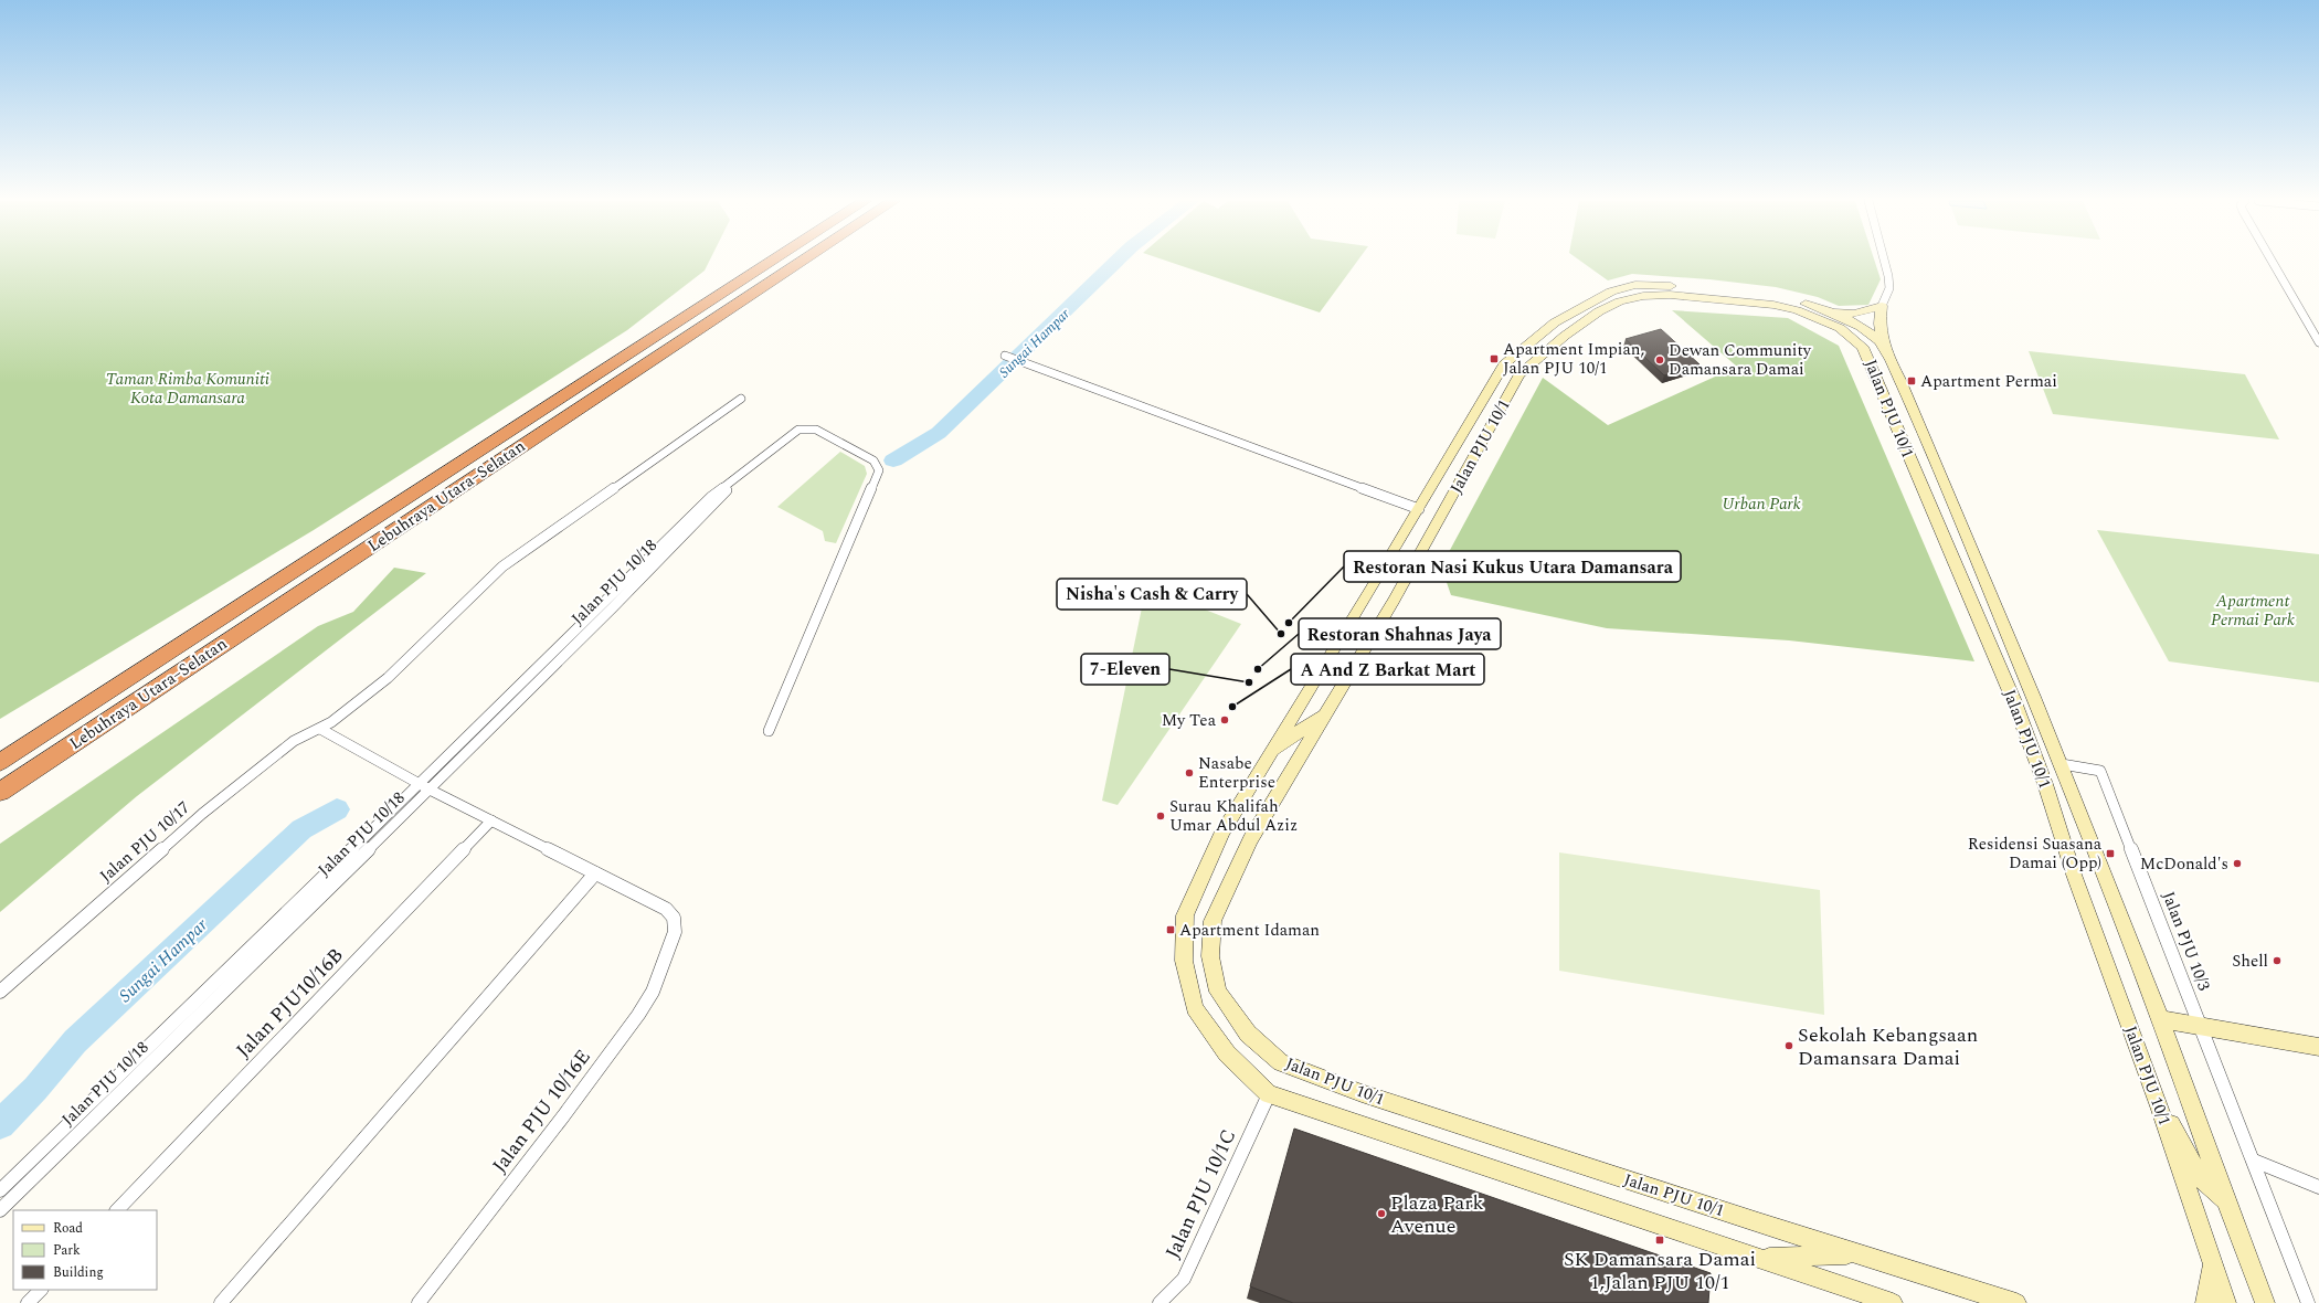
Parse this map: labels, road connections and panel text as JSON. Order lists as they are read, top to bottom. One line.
{"streets":{"highway":["Lebuhraya Utara–Selatan"],"street":["Jalan PJU 10/1","Jalan PJU 10/18","Jalan PJU 10/17","Jalan PJU 10/3","Jalan PJU10/16B","Jalan PJU 10/16E","Jalan PJU 10/1C"]},"crossings":[["Jalan PJU 10/1","Jalan PJU 10/3"],["Jalan PJU 10/1","Jalan PJU 10/1C"]],"water":["Sungai Hampar"],"parks":["Taman Rimba Komuniti Kota Damansara","Urban Park","Apartment Permai Park"],"places":{"transit":["Apartment Impian, Jalan PJU 10/1","Apartment Permai","Residensi Suasana Damai (Opp)","Apartment Idaman","SK Damansara Damai 1,Jalan PJU 10/1"],"other":["Dewan Community Damansara Damai","Restoran Nasi Kukus Utara Damansara","Nisha's Cash & Carry","Restoran Shahnas Jaya","7-Eleven","A And Z Barkat Mart","My Tea","Nasabe Enterprise","Surau Khalifah Umar Abdul Aziz","McDonald's","Shell","Sekolah Kebangsaan Damansara Damai","Plaza Park Avenue"]},"legend":["Road","Park","Building"]}
